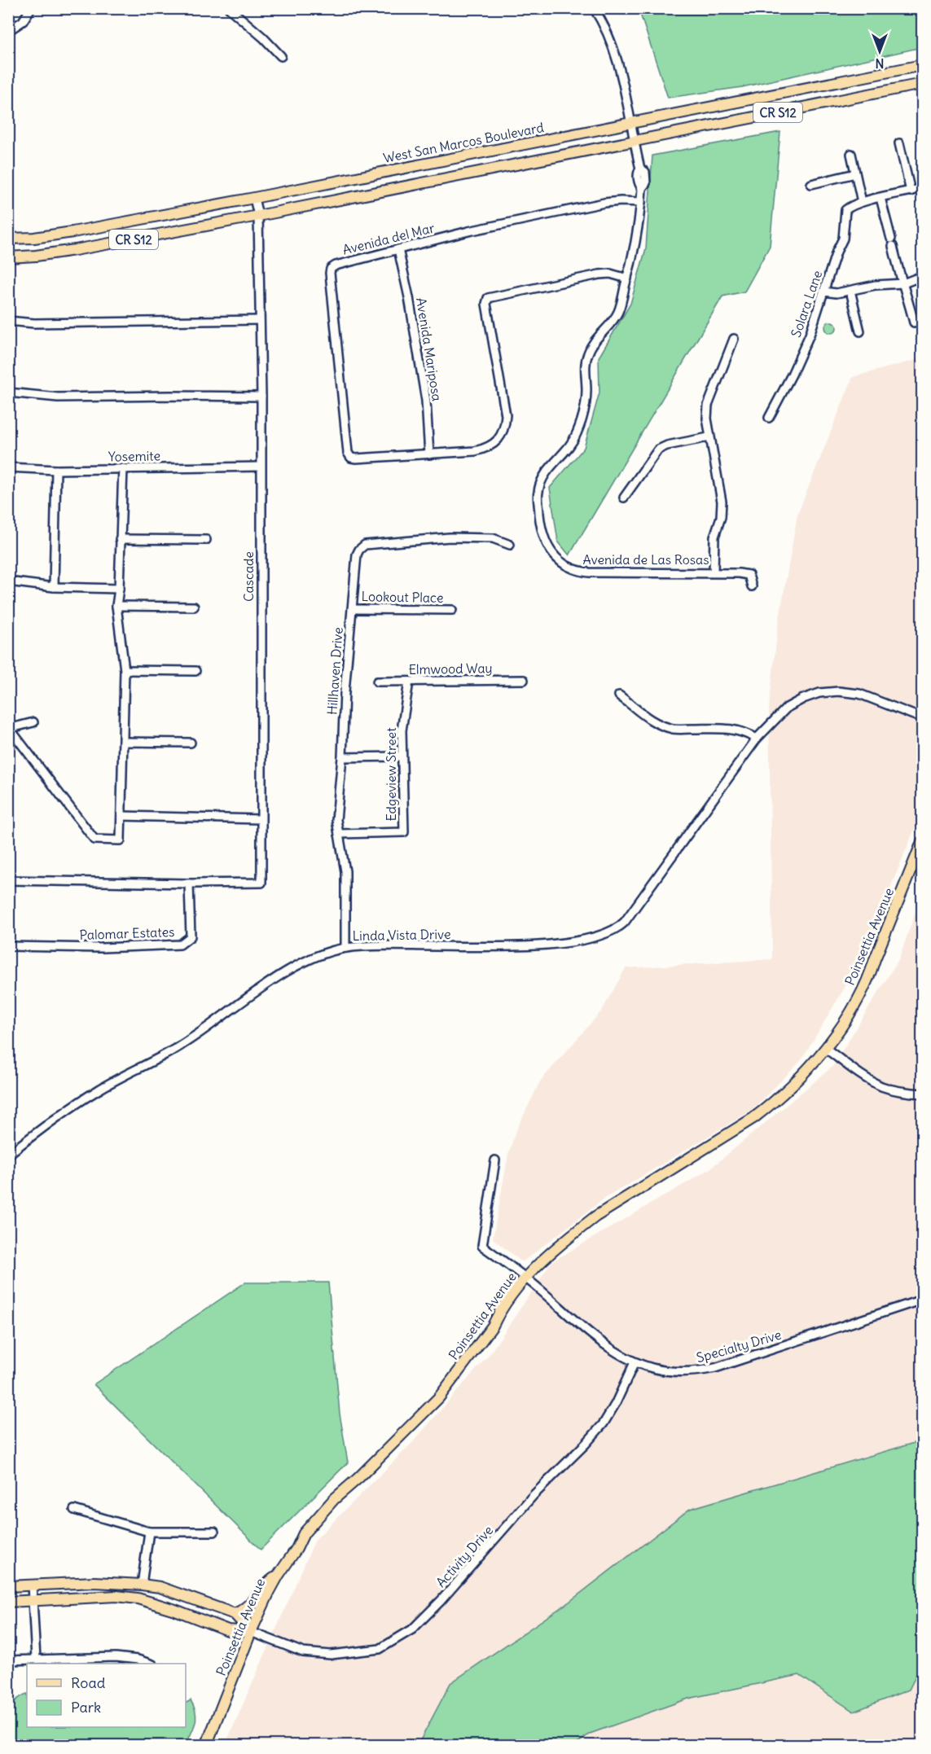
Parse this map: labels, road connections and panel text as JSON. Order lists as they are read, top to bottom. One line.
{"streets":{"main road":["CR S12","West San Marcos Boulevard","Poinsettia Avenue"],"street":["Avenida del Mar","Solara Lane","Avenida Mariposa","Yosemite","Avenida de Las Rosas","Cascade","Lookout Place","Elmwood Way","Hillhaven Drive","Edgeview Street","Palomar Estates","Linda Vista Drive","Specialty Drive","Activity Drive"]},"crossings":[["CR S12","Avenida de Las Rosas"],["CR S12","Cascade"],["West San Marcos Boulevard","Avenida de Las Rosas"],["West San Marcos Boulevard","Cascade"],["Avenida del Mar","Avenida Mariposa"],["Avenida del Mar","Avenida de Las Rosas"],["Yosemite","Cascade"],["Cascade","Palomar Estates"],["Lookout Place","Hillhaven Drive"],["Elmwood Way","Edgeview Street"],["Hillhaven Drive","Edgeview Street"],["Hillhaven Drive","Linda Vista Drive"],["Poinsettia Avenue","Specialty Drive"],["Poinsettia Avenue","Activity Drive"],["Specialty Drive","Activity Drive"]],"legend":["Road","Park"],"north":"bottom"}
